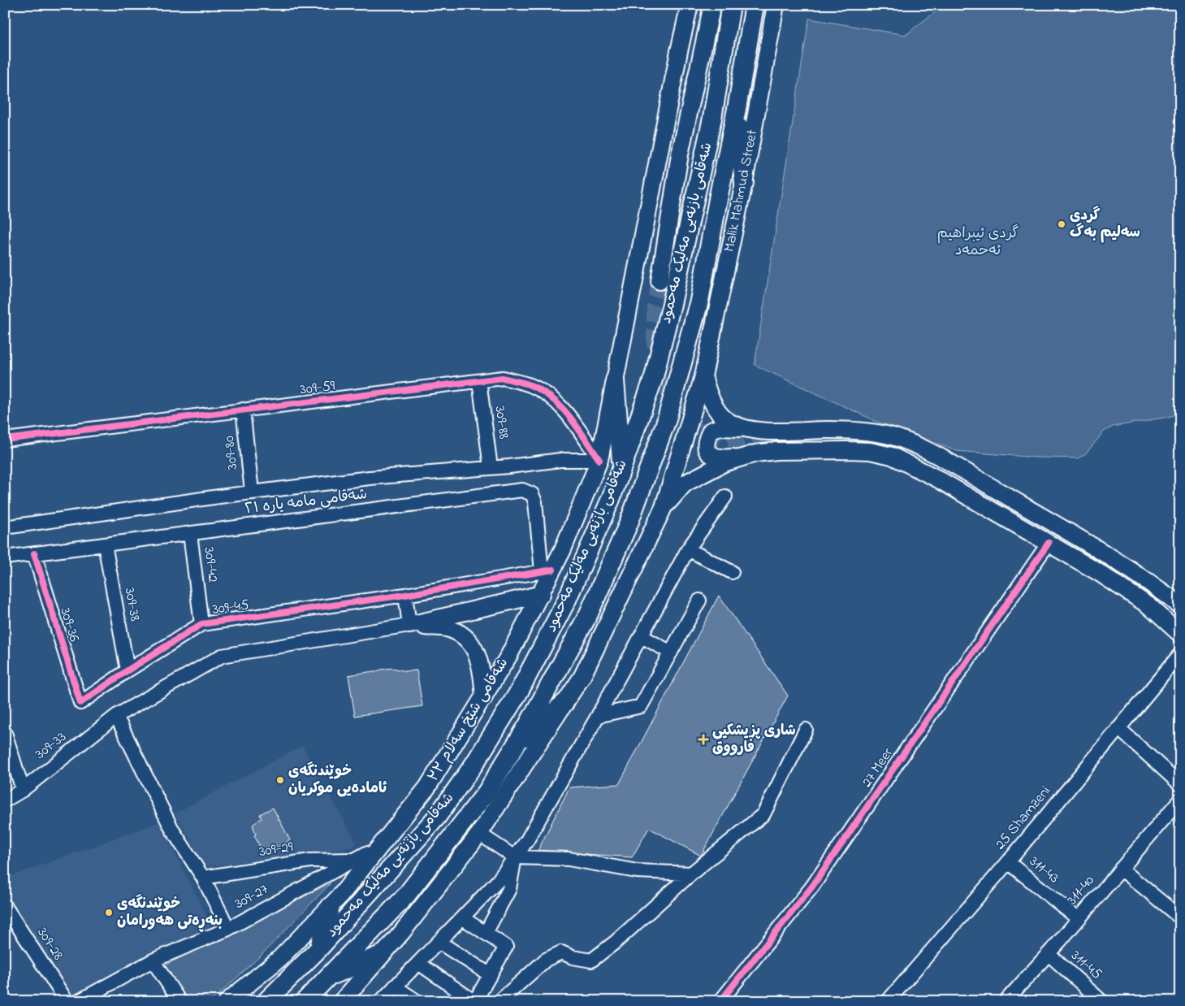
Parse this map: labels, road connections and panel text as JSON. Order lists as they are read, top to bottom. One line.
{"streets":{"highway":["شەقامی بازنەیی مەلیک مەحمود"],"main road":["Malik Mahmud Street","شەقامی شێخ سەلام ٣٣"],"street":["309-59","309-88","309-80","شەقامی مامە یارە ٢١","309-42","309-38","309-45","309-36","309-33","27 Meer","25 Shamzeni","309-29","311-43","311-40","309-27","309-28","311-45"]},"crossings":[["309-59","309-88"],["309-59","309-80"],["309-59","شەقامی مامە یارە ٢١"],["309-59","شەقامی شێخ سەلام ٣٣"],["309-88","شەقامی مامە یارە ٢١"],["309-80","شەقامی مامە یارە ٢١"],["شەقامی مامە یارە ٢١","309-42"],["شەقامی مامە یارە ٢١","309-38"],["شەقامی مامە یارە ٢١","309-45"],["شەقامی مامە یارە ٢١","309-36"],["شەقامی مامە یارە ٢١","شەقامی شێخ سەلام ٣٣"],["309-42","309-45"],["309-38","309-45"],["309-45","309-36"],["309-45","شەقامی شێخ سەلام ٣٣"],["شەقامی شێخ سەلام ٣٣","309-27"],["25 Shamzeni","311-43"],["309-29","309-27"],["311-43","311-40"],["311-40","311-45"]],"parks":["گردی ئیبراھیم ئەحمەد"],"places":{"other":["گردی سەلیم بەگ","خوێندنگەی ئامادەیی موکریان","خوێندنگەی بنەڕەتی هەورامان"],"health":["شاری پزیشکیی فارووق"]}}
